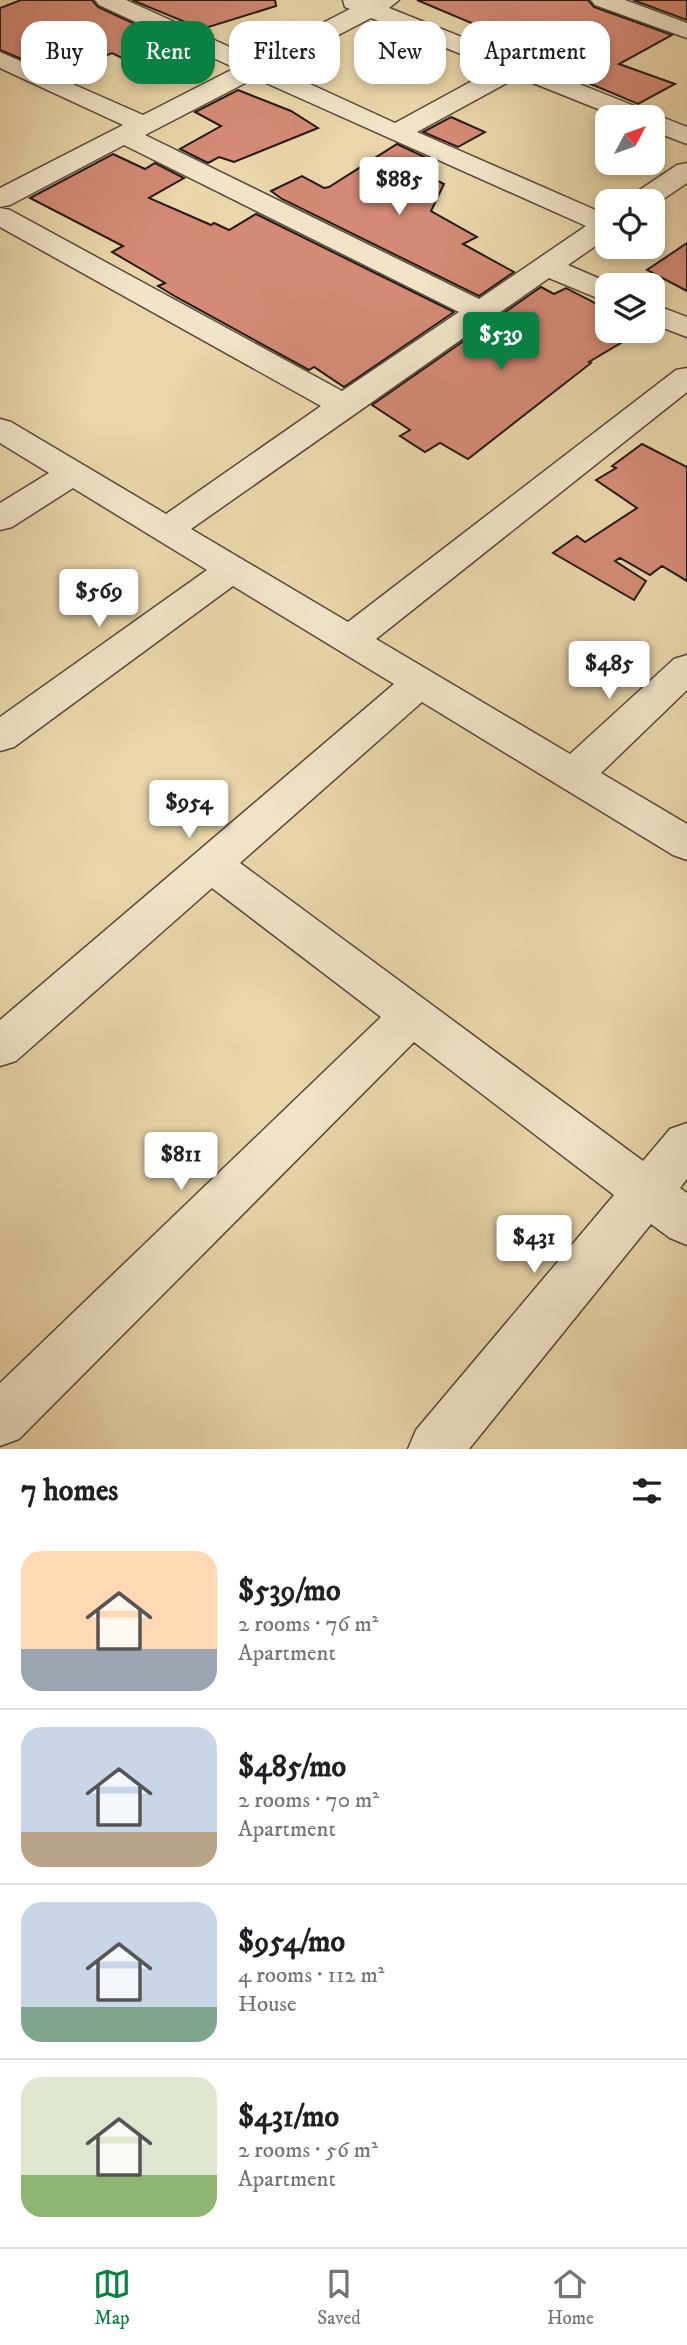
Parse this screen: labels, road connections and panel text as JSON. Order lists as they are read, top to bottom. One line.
{"north":"top right","page":{"chip":["Buy","Rent","Filters","New","Apartment"],"price":["$885","$539","$569","$485","$954","$811","$431"],"heading":"7 homes","list":[{"name":"$539/mo","note":"2 rooms · 76 m² · Apartment"},{"name":"$485/mo","note":"2 rooms · 70 m² · Apartment"},{"name":"$954/mo","note":"4 rooms · 112 m² · House"},{"name":"$431/mo","note":"2 rooms · 56 m² · Apartment"}],"tabs":["Map","Saved","Home"]}}
